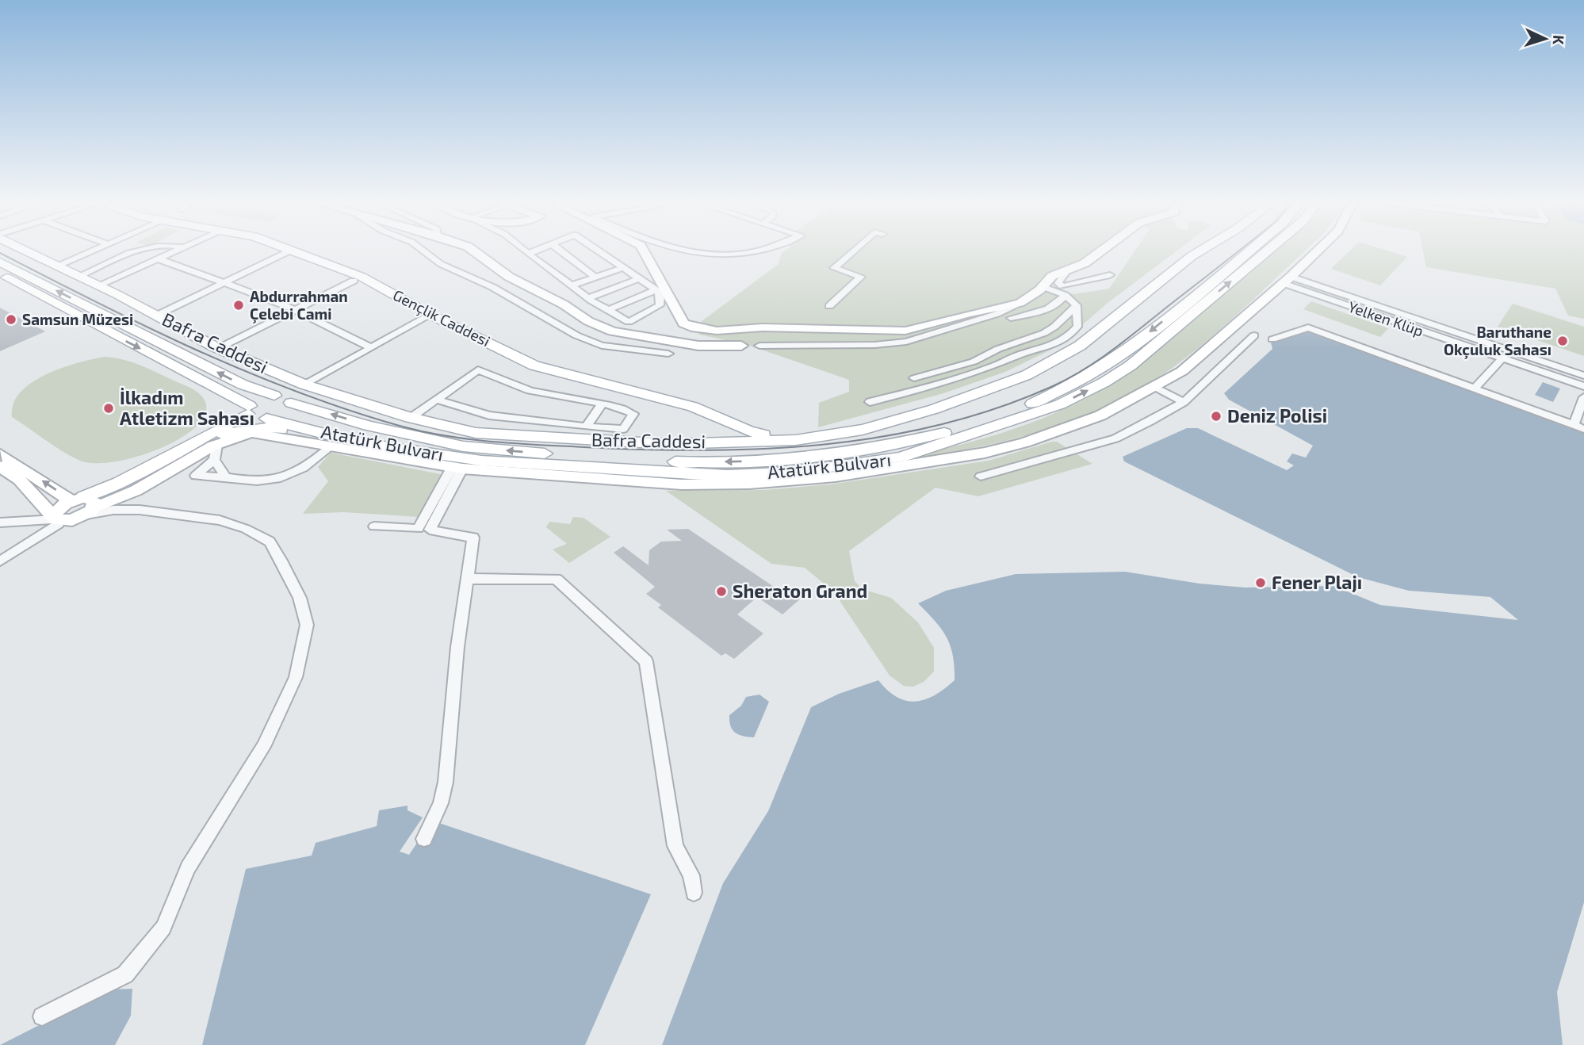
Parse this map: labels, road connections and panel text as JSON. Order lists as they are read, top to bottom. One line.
{"streets":{"main road":["Gençlik Caddesi","Bafra Caddesi","Atatürk Bulvarı"],"street":["Yelken Klüp"]},"crossings":[["Gençlik Caddesi","Bafra Caddesi"]],"places":["Abdurrahman Çelebi Cami","Samsun Müzesi","Baruthane Okçuluk Sahası","İlkadım Atletizm Sahası","Deniz Polisi","Fener Plajı","Sheraton Grand"],"north":"right"}
